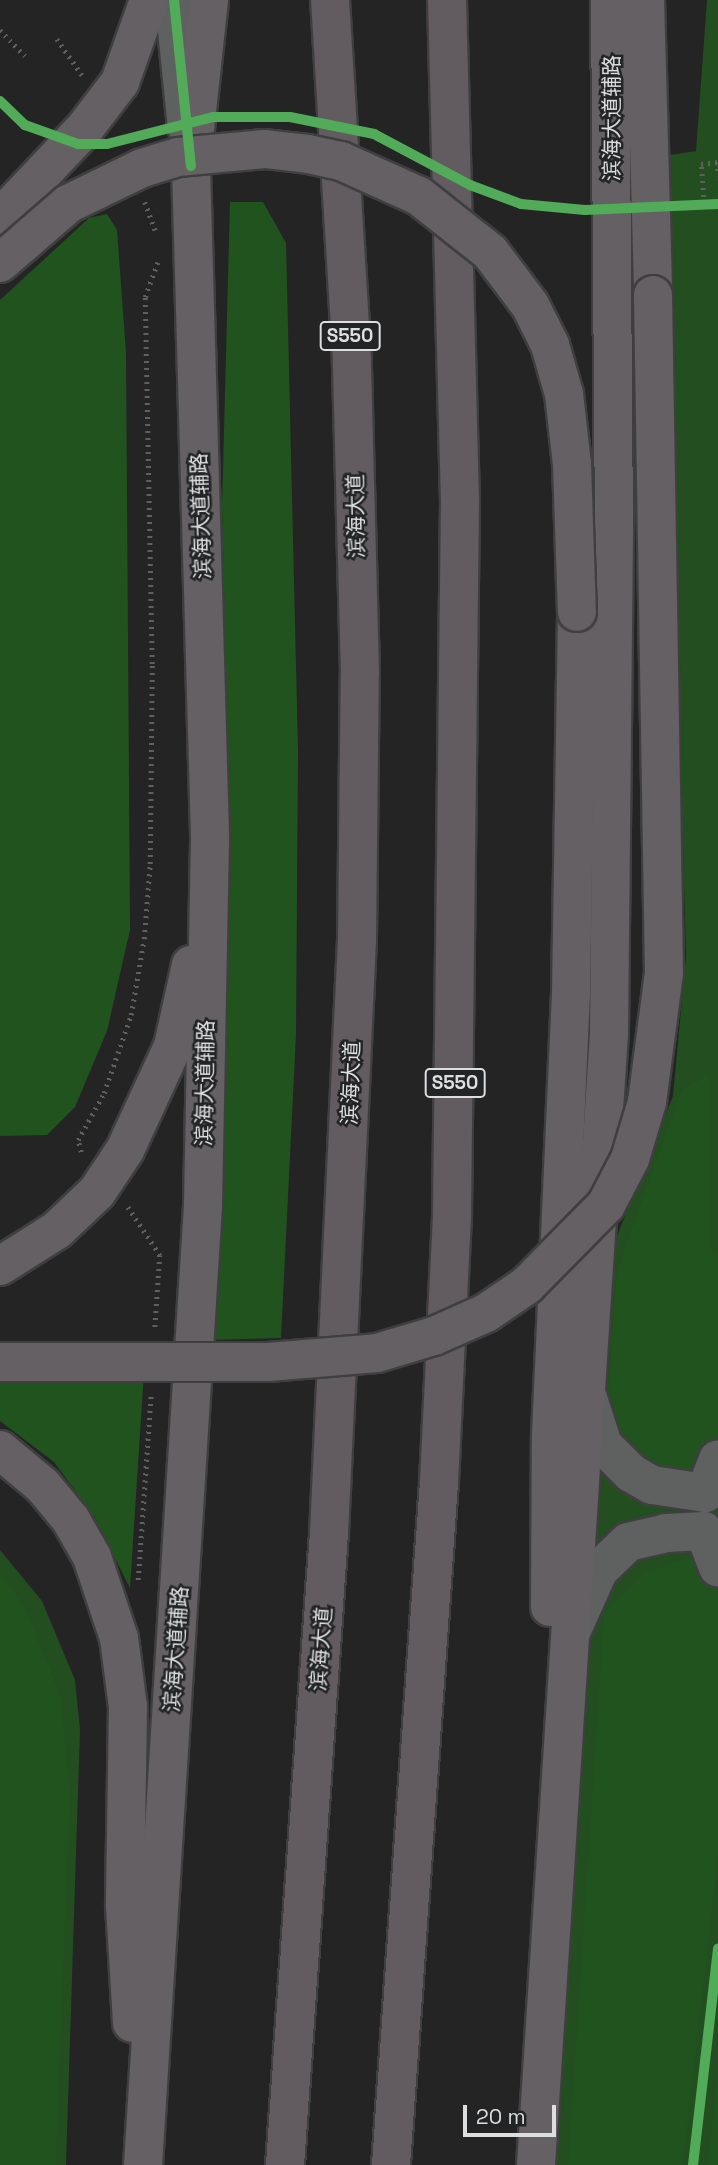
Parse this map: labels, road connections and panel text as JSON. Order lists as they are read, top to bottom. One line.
{"streets":{"highway":["S550","滨海大道"],"main road":["滨海大道辅路"]},"scale_bar":"20 m"}
